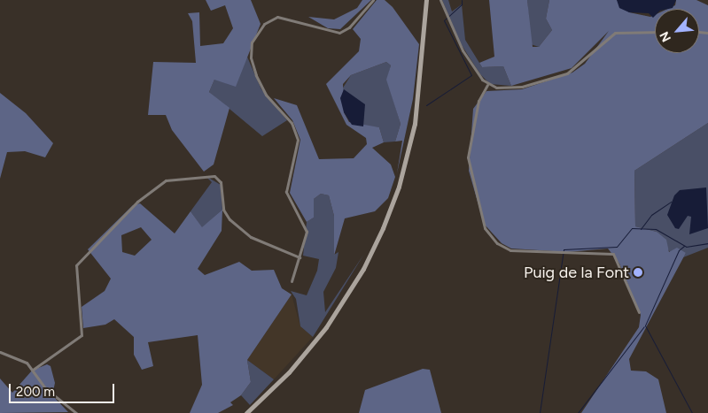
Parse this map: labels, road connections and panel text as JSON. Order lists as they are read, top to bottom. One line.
{"places":["Puig de la Font"],"scale_bar":"200 m","north":"bottom left"}
